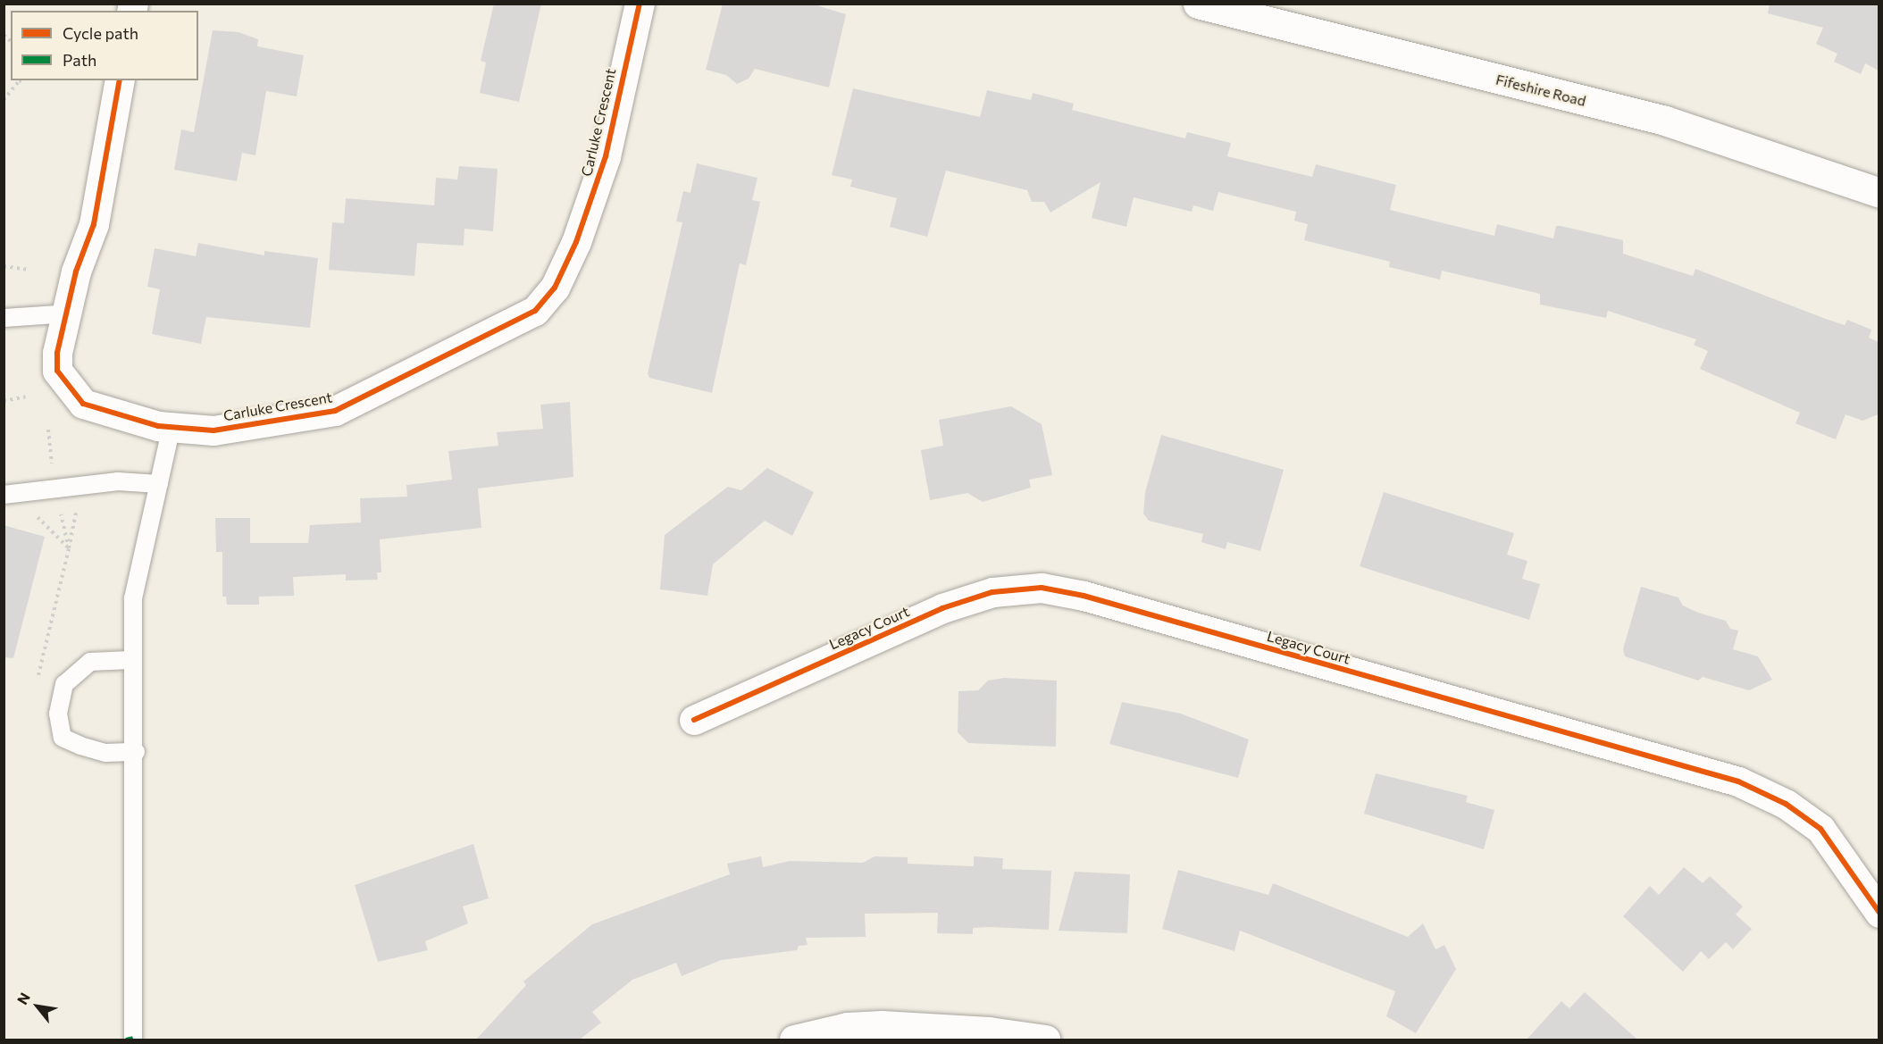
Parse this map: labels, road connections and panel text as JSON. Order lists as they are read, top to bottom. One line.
{"streets":{"street":["Fifeshire Road","Carluke Crescent","Legacy Court"]},"legend":["Cycle path","Path"],"north":"top left"}
